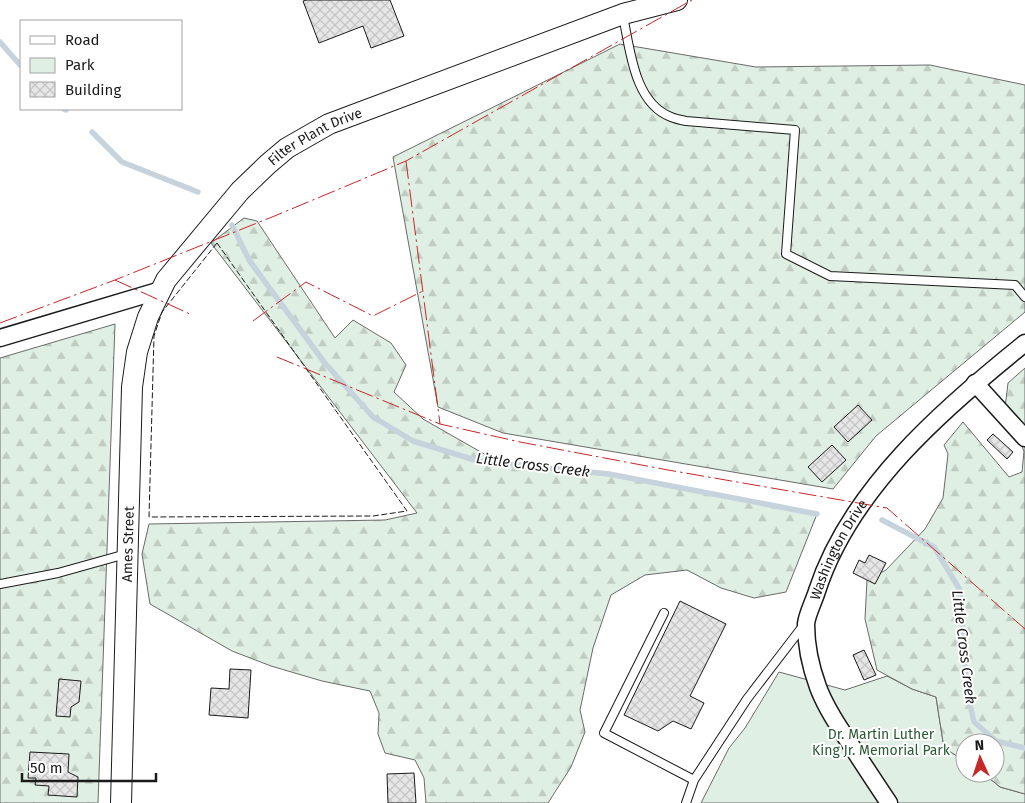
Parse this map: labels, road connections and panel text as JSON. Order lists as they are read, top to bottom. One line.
{"streets":{"street":["Filter Plant Drive","Ames Street","Washington Drive"]},"crossings":[["Filter Plant Drive","Ames Street"]],"water":["Little Cross Creek"],"parks":["Dr. Martin Luther King Jr. Memorial Park"],"legend":["Road","Park","Building"],"scale_bar":"50 m","north":"top"}
